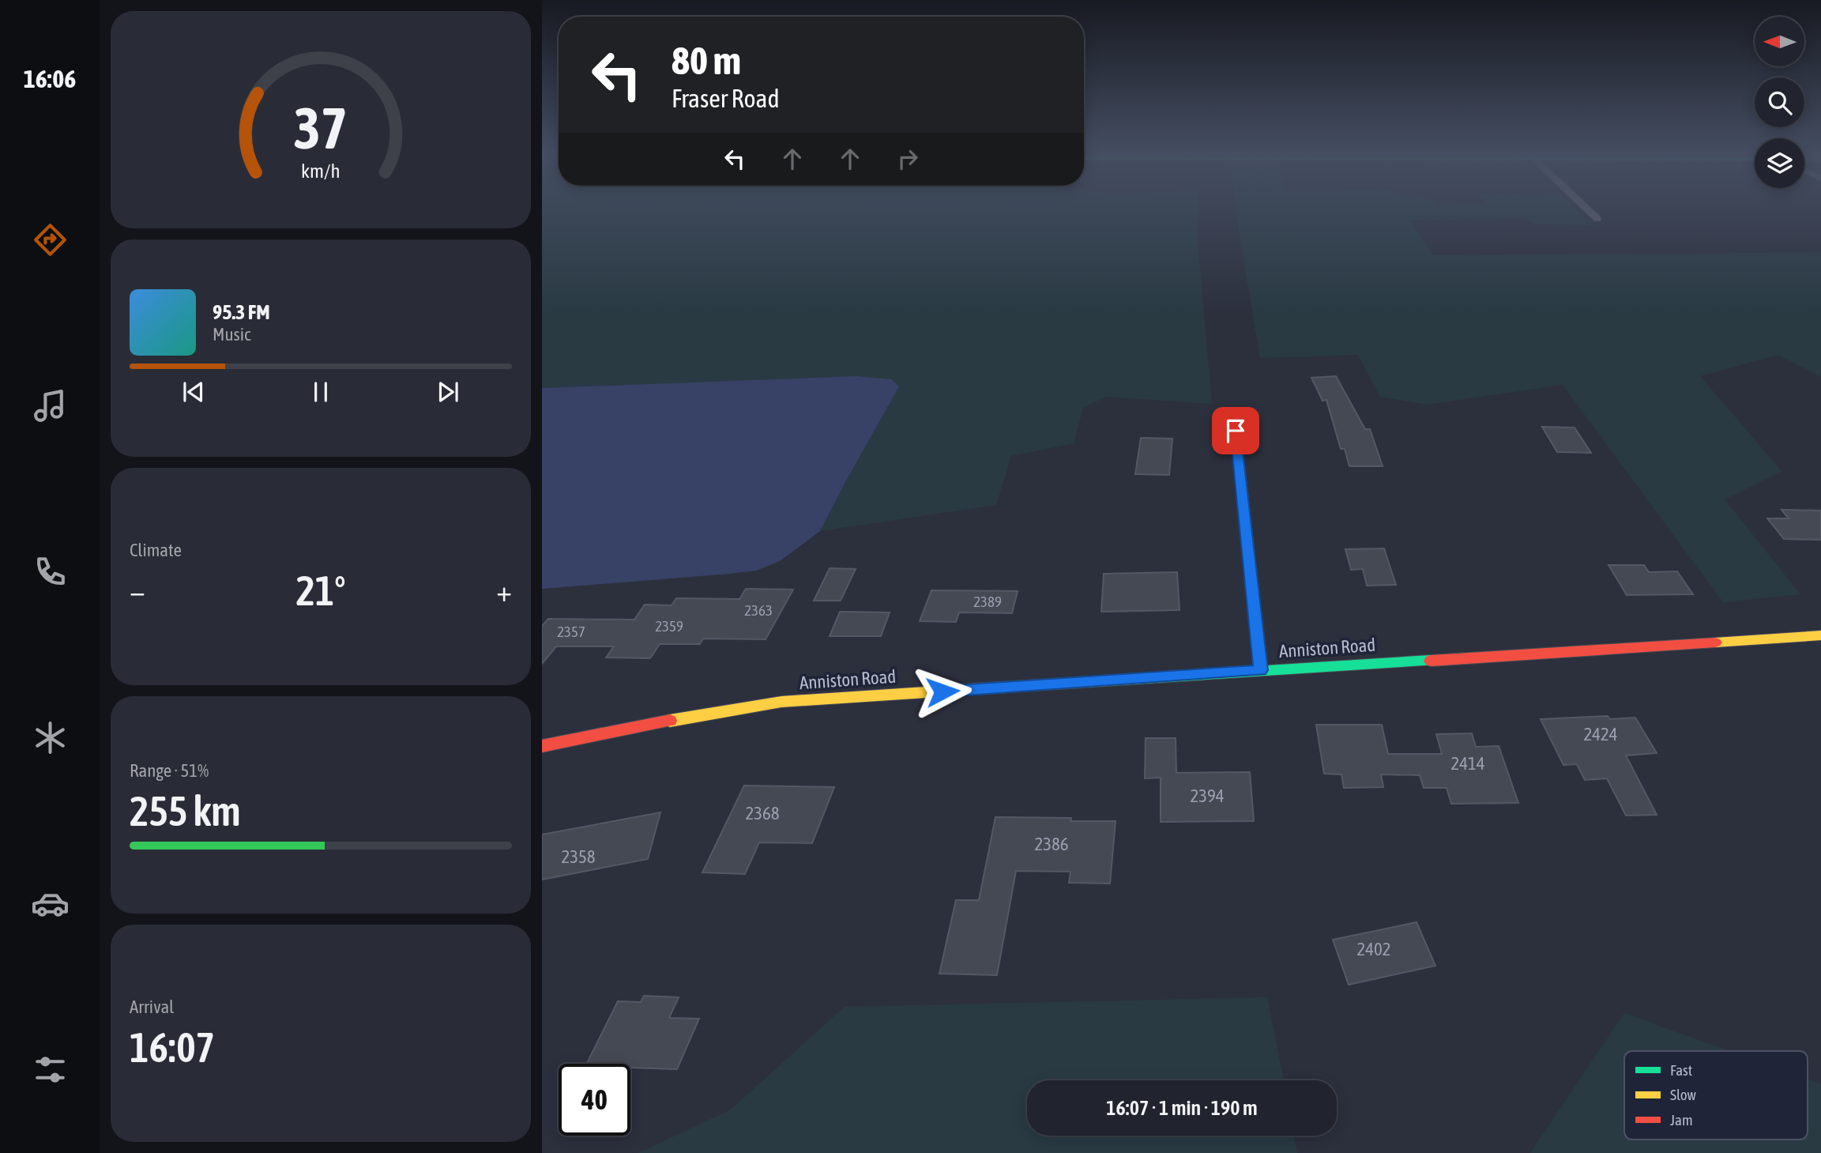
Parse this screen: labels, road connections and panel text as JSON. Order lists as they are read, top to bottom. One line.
{"streets":{"street":["Anniston Road"]},"house_numbers":["2389","2363","2359","2357","2424","2414","2394","2368","2386","2358","2402"],"legend":["Fast","Slow","Jam"],"north":"left","page":{"tabs":"16:06","turn":["80 m","Fraser Road"],"song":["95.3 FM","Music"],"tile":["Climate",["Range · 51%","255 km"],["Arrival","16:07"]],"heat":["−","21°","+"],"limit":"40","trip":"16:07 · 1 min · 190 m","gauge":["37","km/h"]}}
